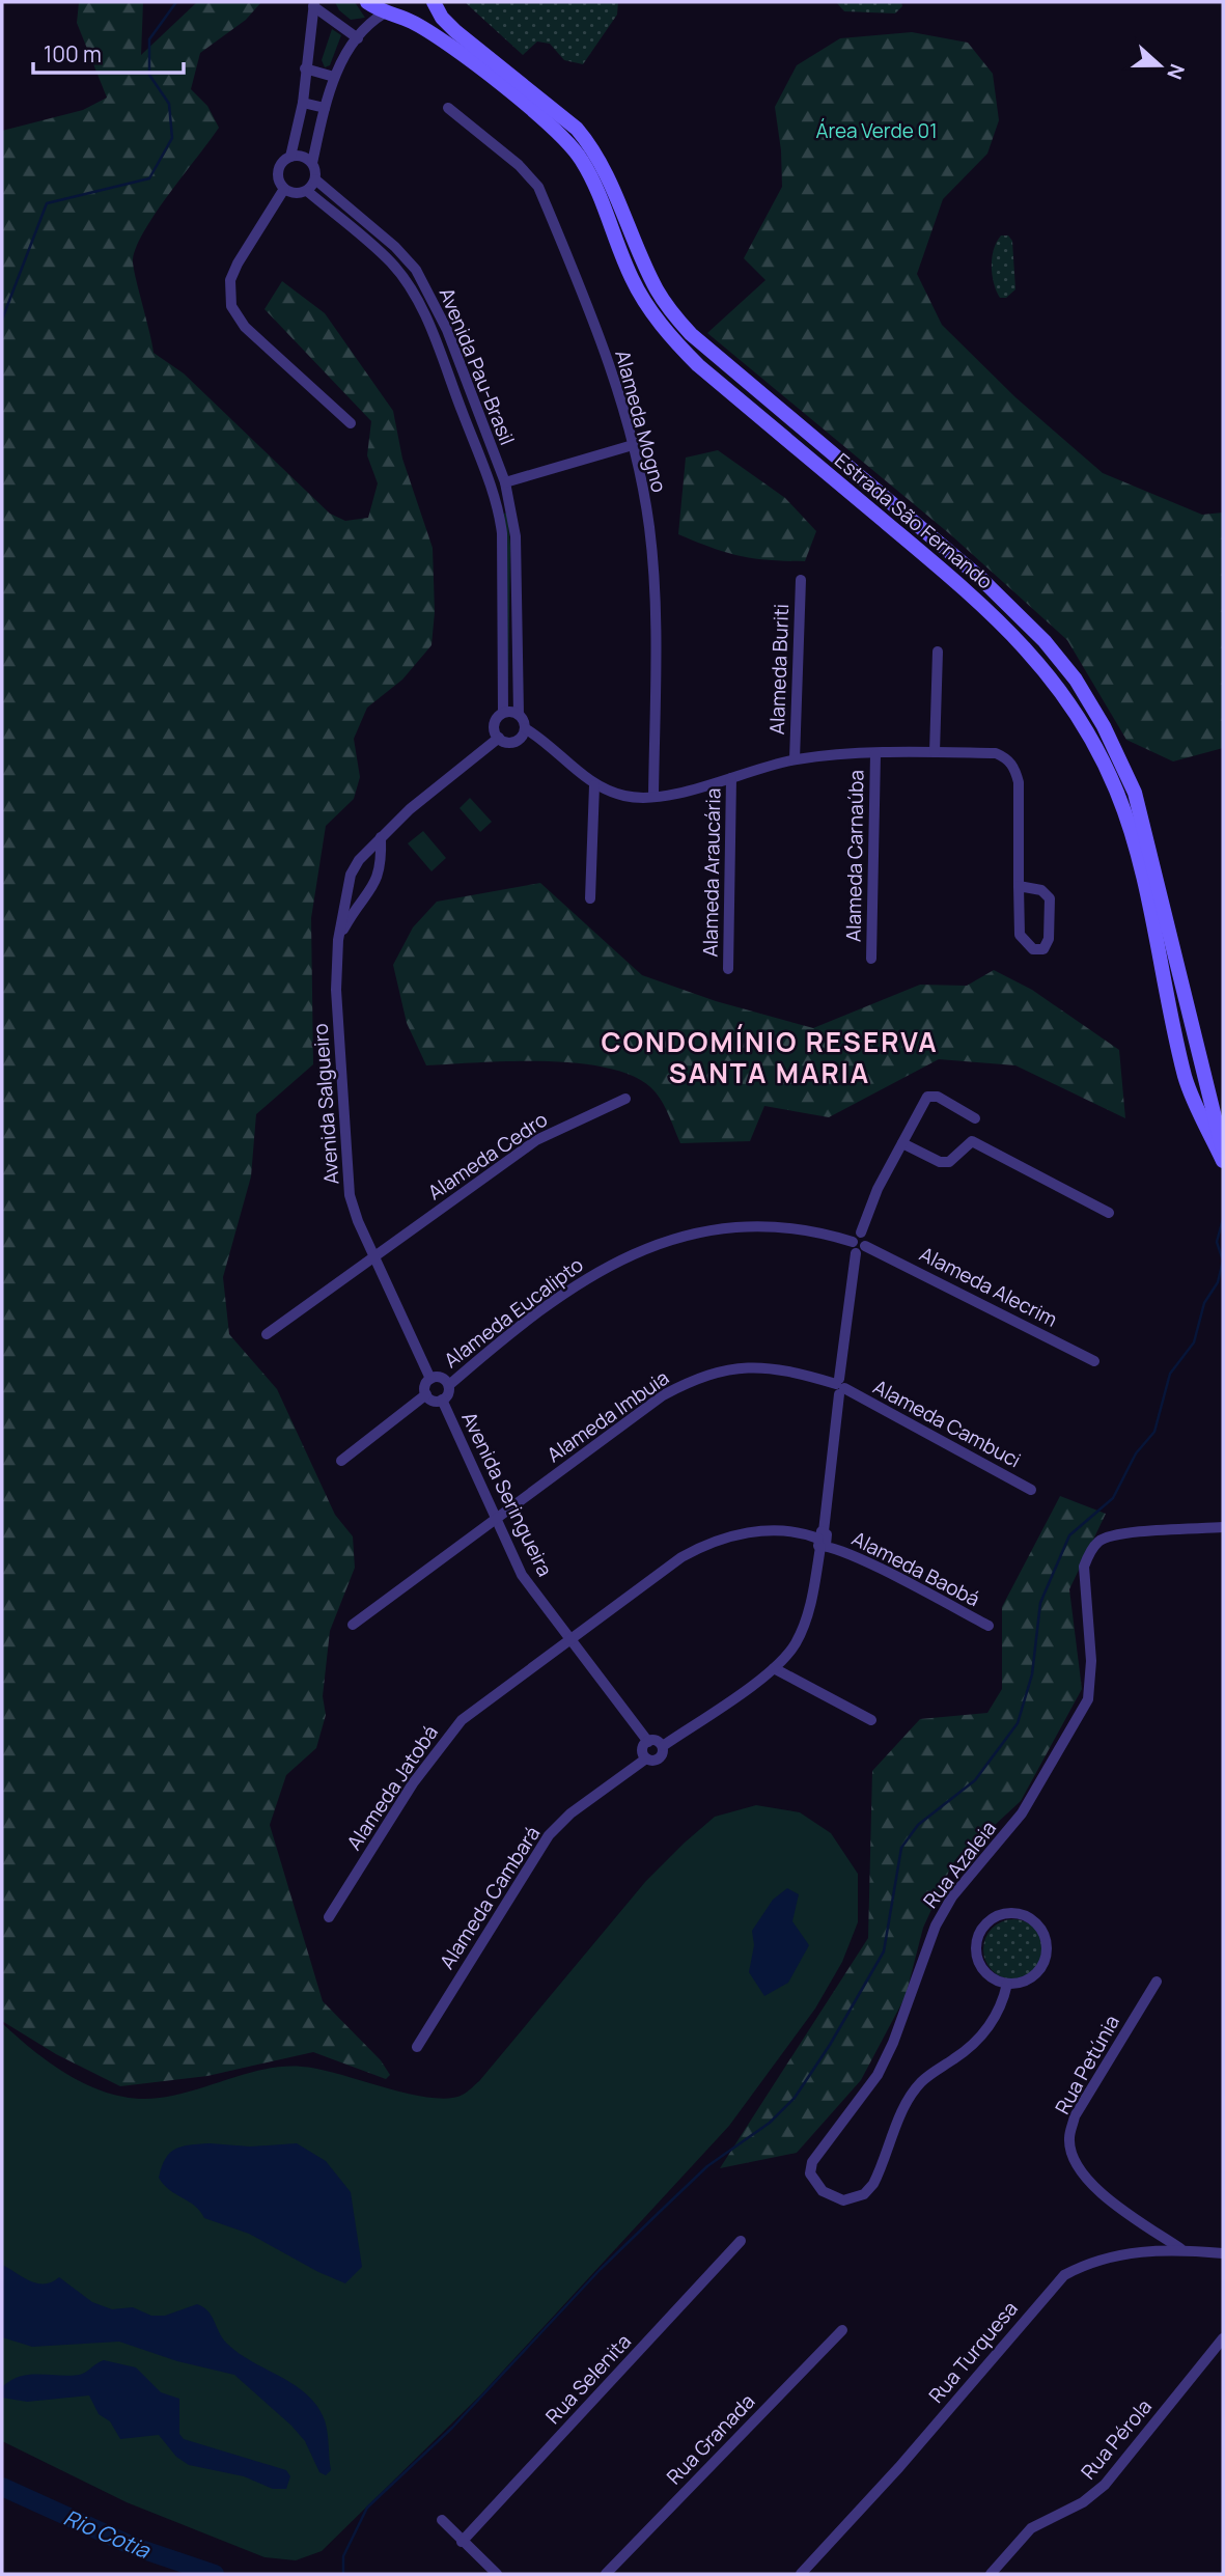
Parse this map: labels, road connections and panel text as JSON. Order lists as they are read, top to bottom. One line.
{"streets":{"main road":["Estrada São Fernando"],"street":["Avenida Pau-Brasil","Alameda Mogno","Alameda Buriti","Alameda Carnaúba","Alameda Araucária","Avenida Salgueiro","Alameda Cedro","Alameda Alecrim","Alameda Eucalipto","Alameda Imbuia","Alameda Cambuci","Avenida Seringueira","Alameda Baobá","Alameda Jatobá","Rua Azaleia","Alameda Cambará","Rua Petúnia","Rua Turquesa","Rua Selenita","Rua Granada","Rua Pérola"]},"crossings":[["Avenida Salgueiro","Alameda Cedro"],["Avenida Salgueiro","Alameda Eucalipto"],["Avenida Salgueiro","Avenida Seringueira"],["Alameda Eucalipto","Avenida Seringueira"],["Alameda Imbuia","Alameda Cambuci"],["Alameda Imbuia","Avenida Seringueira"],["Avenida Seringueira","Alameda Baobá"],["Avenida Seringueira","Alameda Jatobá"],["Avenida Seringueira","Alameda Cambará"],["Alameda Baobá","Alameda Jatobá"],["Rua Petúnia","Rua Turquesa"]],"districts":["CONDOMÍNIO RESERVA SANTA MARIA"],"water":["Rio Cotia"],"parks":["Área Verde 01"],"scale_bar":"100 m","north":"right"}
